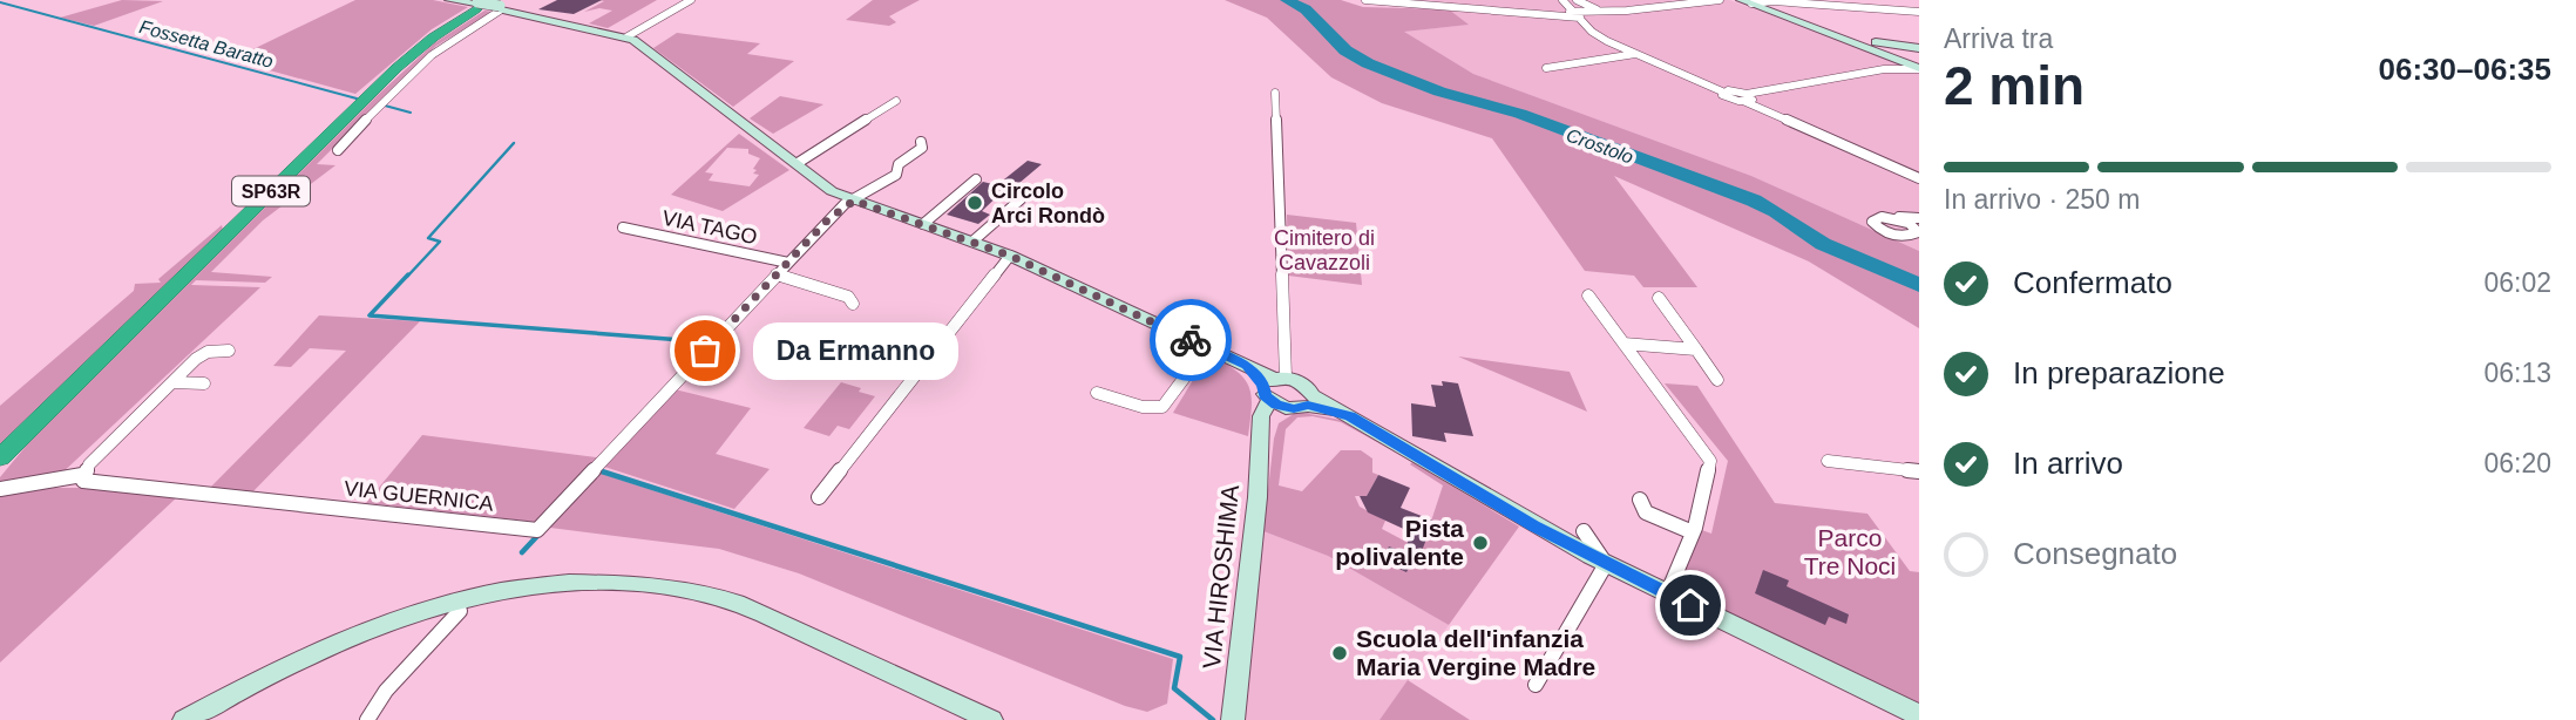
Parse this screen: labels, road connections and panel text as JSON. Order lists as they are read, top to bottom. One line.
{"streets":{"highway":["SP63R"],"street":["VIA TAGO","VIA GUERNICA","VIA HIROSHIMA"]},"crossings":[["VIA TAGO","VIA GUERNICA"]],"water":["Fossetta Baratto","Crostolo"],"parks":["Cimitero di Cavazzoli","Parco Tre Noci"],"places":["Circolo Arci Rondò","Da Ermanno","Pista polivalente","Scuola dell'infanzia Maria Vergine Madre"],"page":{"heading":["2 min","Arriva tra","06:30–06:35"],"bar":"In arrivo · 250 m","list":[["Confermato","06:02"],["In preparazione","06:13"],["In arrivo","06:20"],"Consegnato"],"bubble":"Da Ermanno"}}
